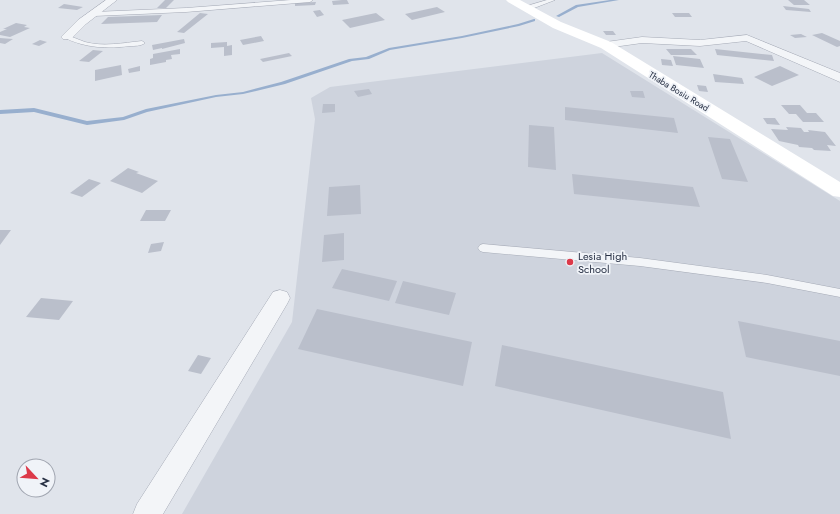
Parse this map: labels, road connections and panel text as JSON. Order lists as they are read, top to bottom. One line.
{"streets":{"street":["Thaba Bosiu Road"]},"places":["Lesia High School"],"north":"bottom right"}
